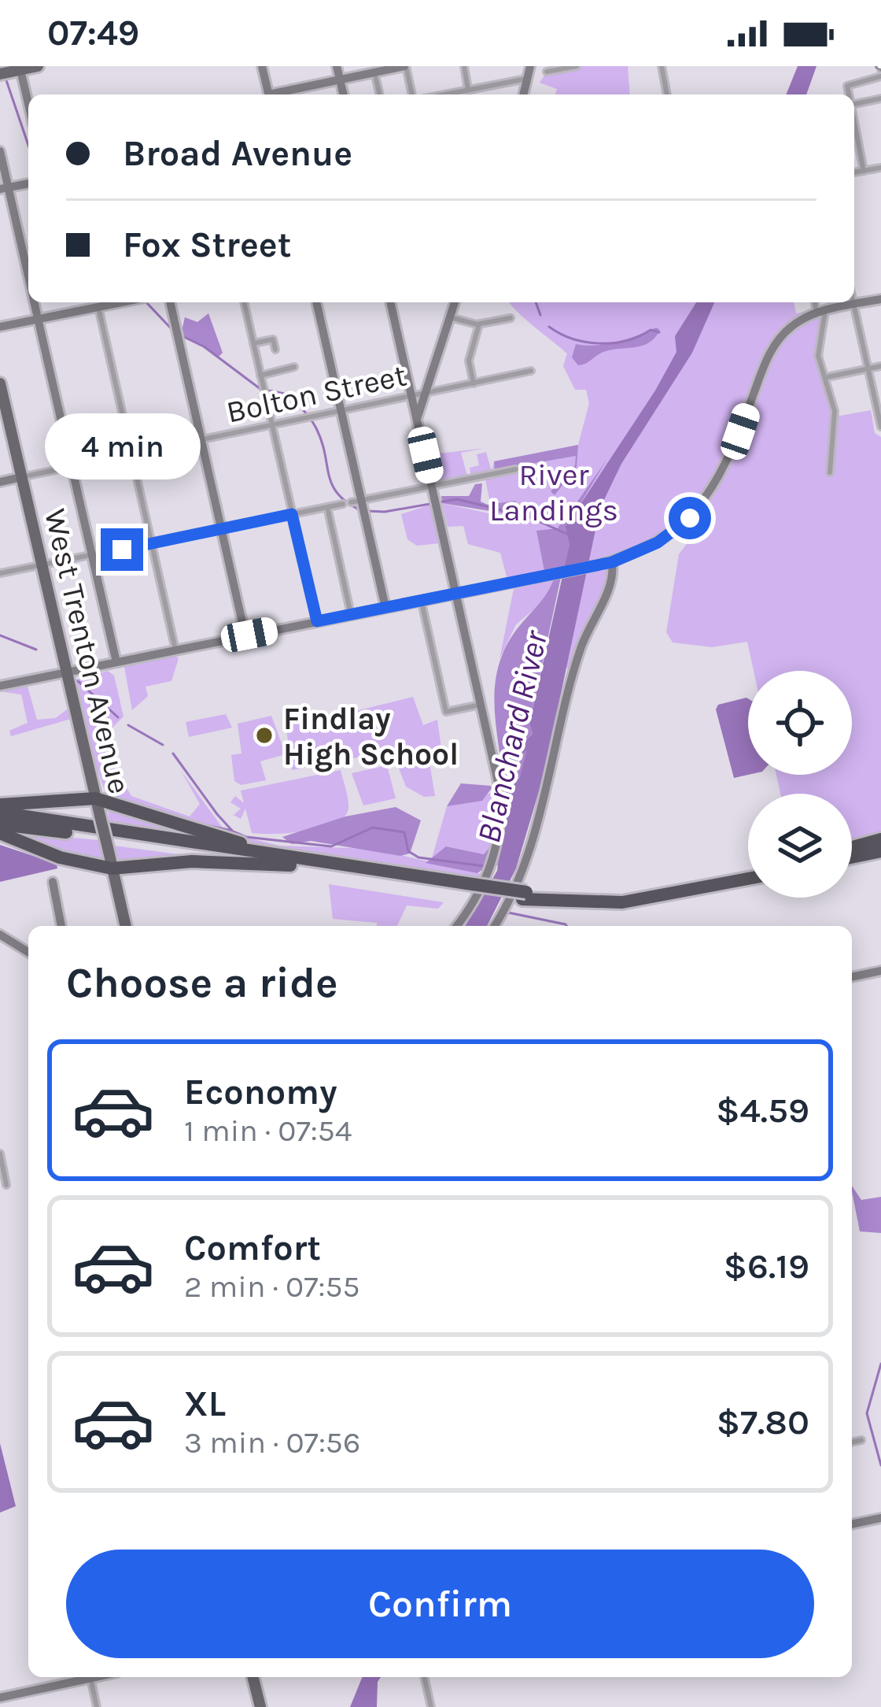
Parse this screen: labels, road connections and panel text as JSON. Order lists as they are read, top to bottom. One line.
{"streets":{"main road":["West Trenton Avenue"],"street":["Bolton Street"]},"crossings":[["Bolton Street","West Trenton Avenue"]],"water":["Blanchard River"],"parks":["River Landings"],"places":["Findlay High School"],"page":{"status":"07:49","banner":["Broad Avenue","Fox Street"],"bubble":"4 min","heading":"Choose a ride","list":[{"name":"Economy","note":"1 min · 07:54","value":"$4.59"},{"name":"Comfort","note":"2 min · 07:55","value":"$6.19"},{"name":"XL","note":"3 min · 07:56","value":"$7.80"}],"buttons":"Confirm"}}
